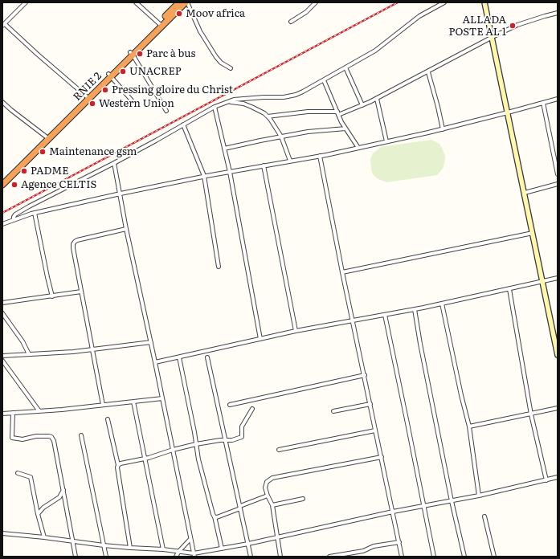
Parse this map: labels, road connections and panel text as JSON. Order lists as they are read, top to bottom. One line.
{"streets":{"highway":["RNIE 2"]},"places":["Moov africa","ALLADA POSTE AL 1","Parc à bus","UNACREP","Pressing gloire du Christ","Western Union","Maintenance gsm","PADME","Agence CELTIS"]}
